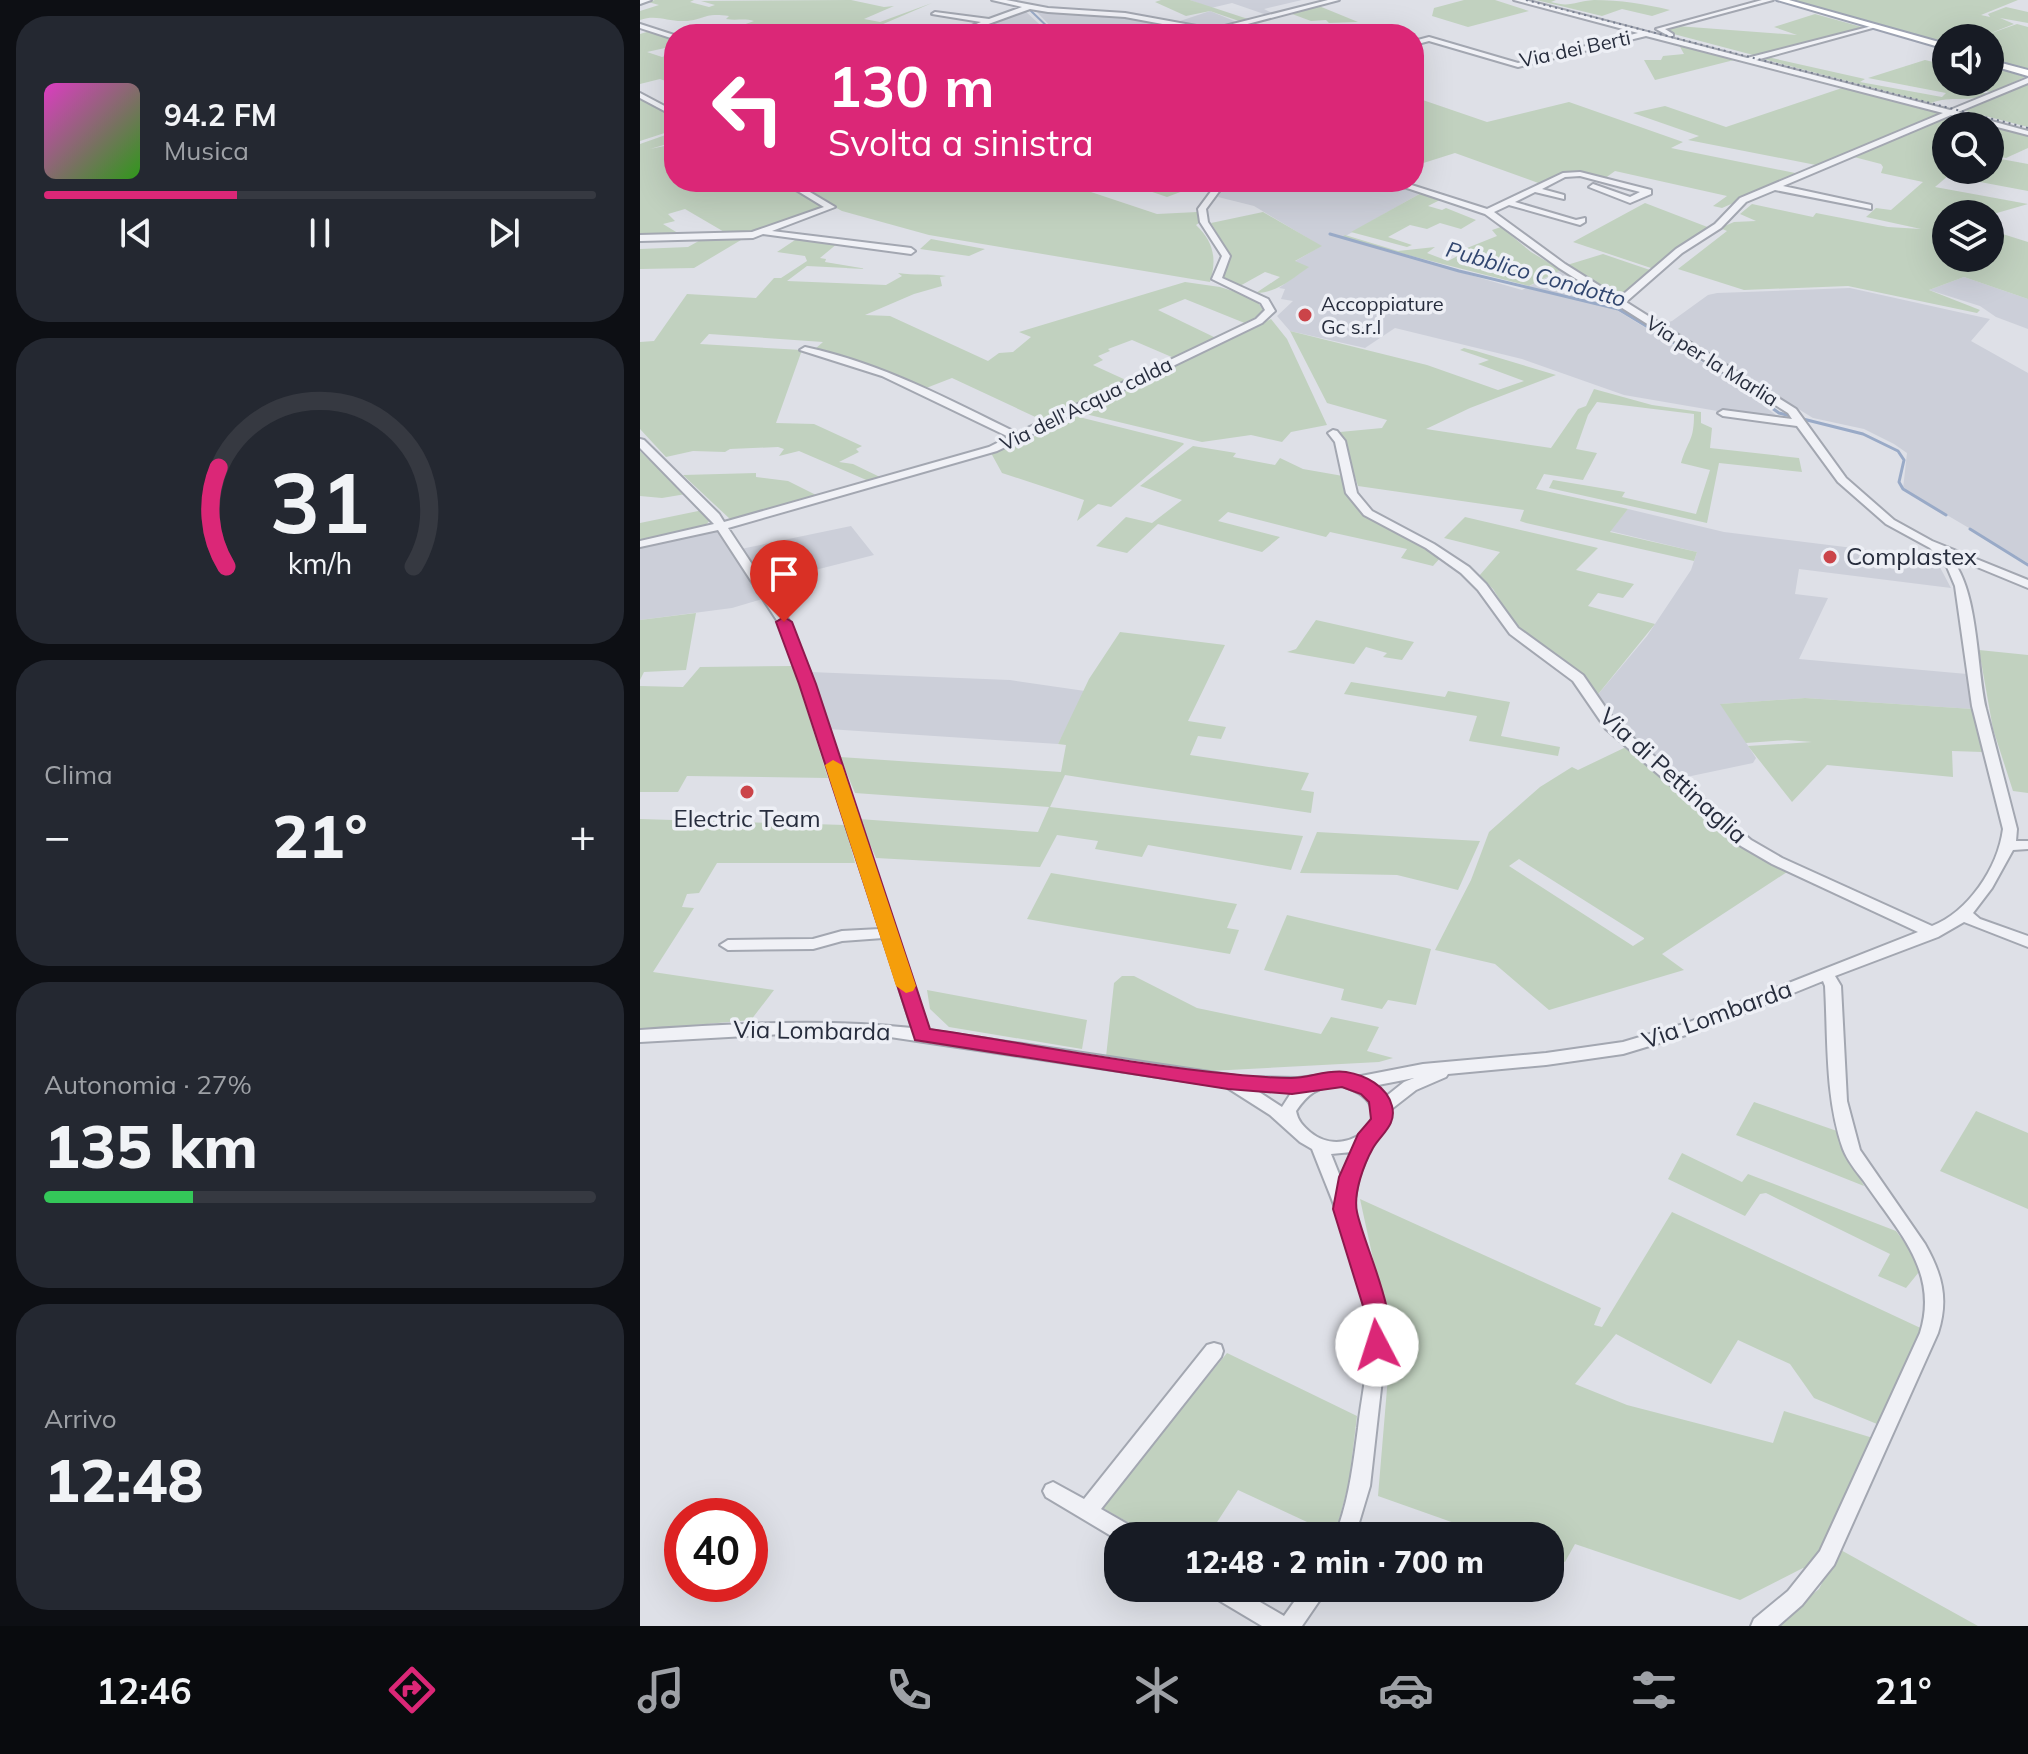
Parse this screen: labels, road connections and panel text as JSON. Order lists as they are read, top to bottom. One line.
{"streets":{"street":["Via dei Berti","Via per la Marlia","Via dell'Acqua calda","Via di Pettinaglia","Via Lombarda"]},"crossings":[["Via di Pettinaglia","Via Lombarda"]],"water":["Pubblico Condotto"],"places":["Accoppiature Gc s.r.l","Complastex","Electric Team"],"page":{"turn":["130 m","Svolta a sinistra"],"song":["94.2 FM","Musica"],"tile":["Clima",["Autonomia · 27%","135 km"],["Arrivo","12:48"]],"heat":["−","21°","+"],"limit":"40","trip":"12:48 · 2 min · 700 m","tabs":["12:46","21°"],"gauge":["31","km/h"]}}
